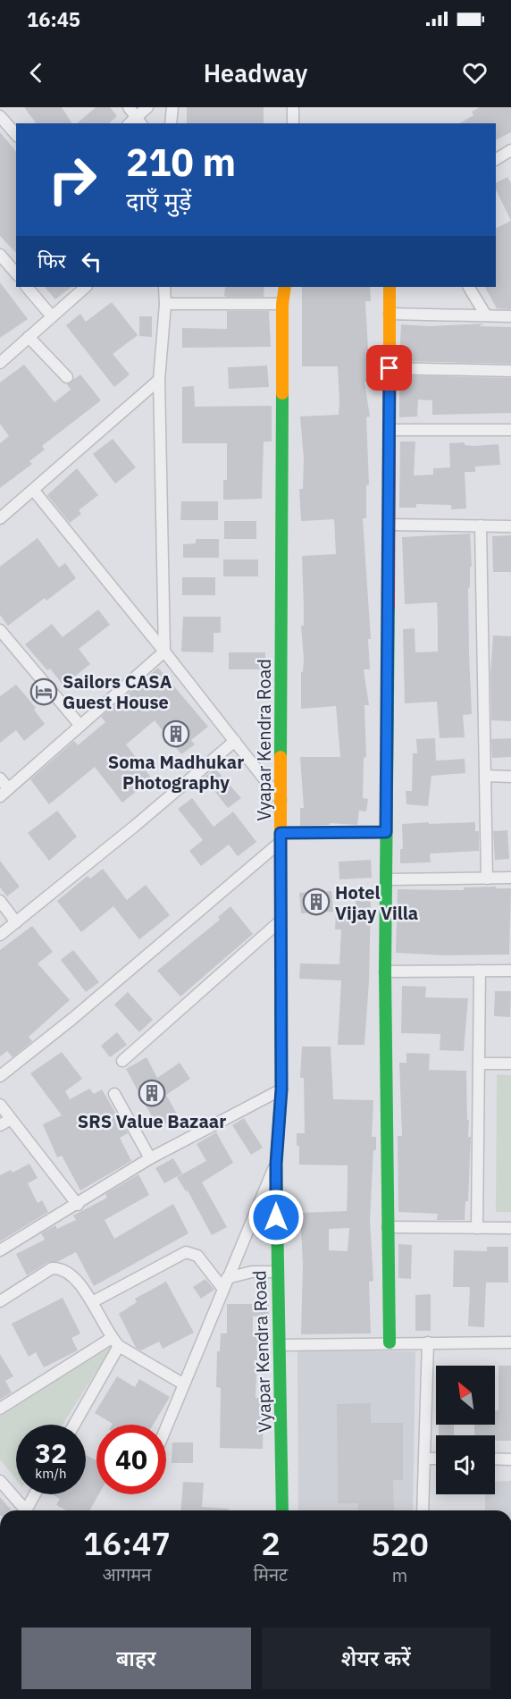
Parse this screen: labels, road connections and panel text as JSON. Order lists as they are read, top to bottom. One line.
{"streets":{"street":["Vyapar Kendra Road"]},"places":{"hotel":["Sailors CASA Guest House"],"building":["Soma Madhukar Photography","Hotel Vijay Villa","SRS Value Bazaar"]},"north":"top left","page":{"status":"16:45","header":"Headway","turn":["210 m","दाएँ मुड़ें"],"then":"फिर","speed":"32 km/h","limit":"40","eta":["16:47","आगमन","2","मिनट","520","m"],"buttons":["बाहर","शेयर करें"]}}
